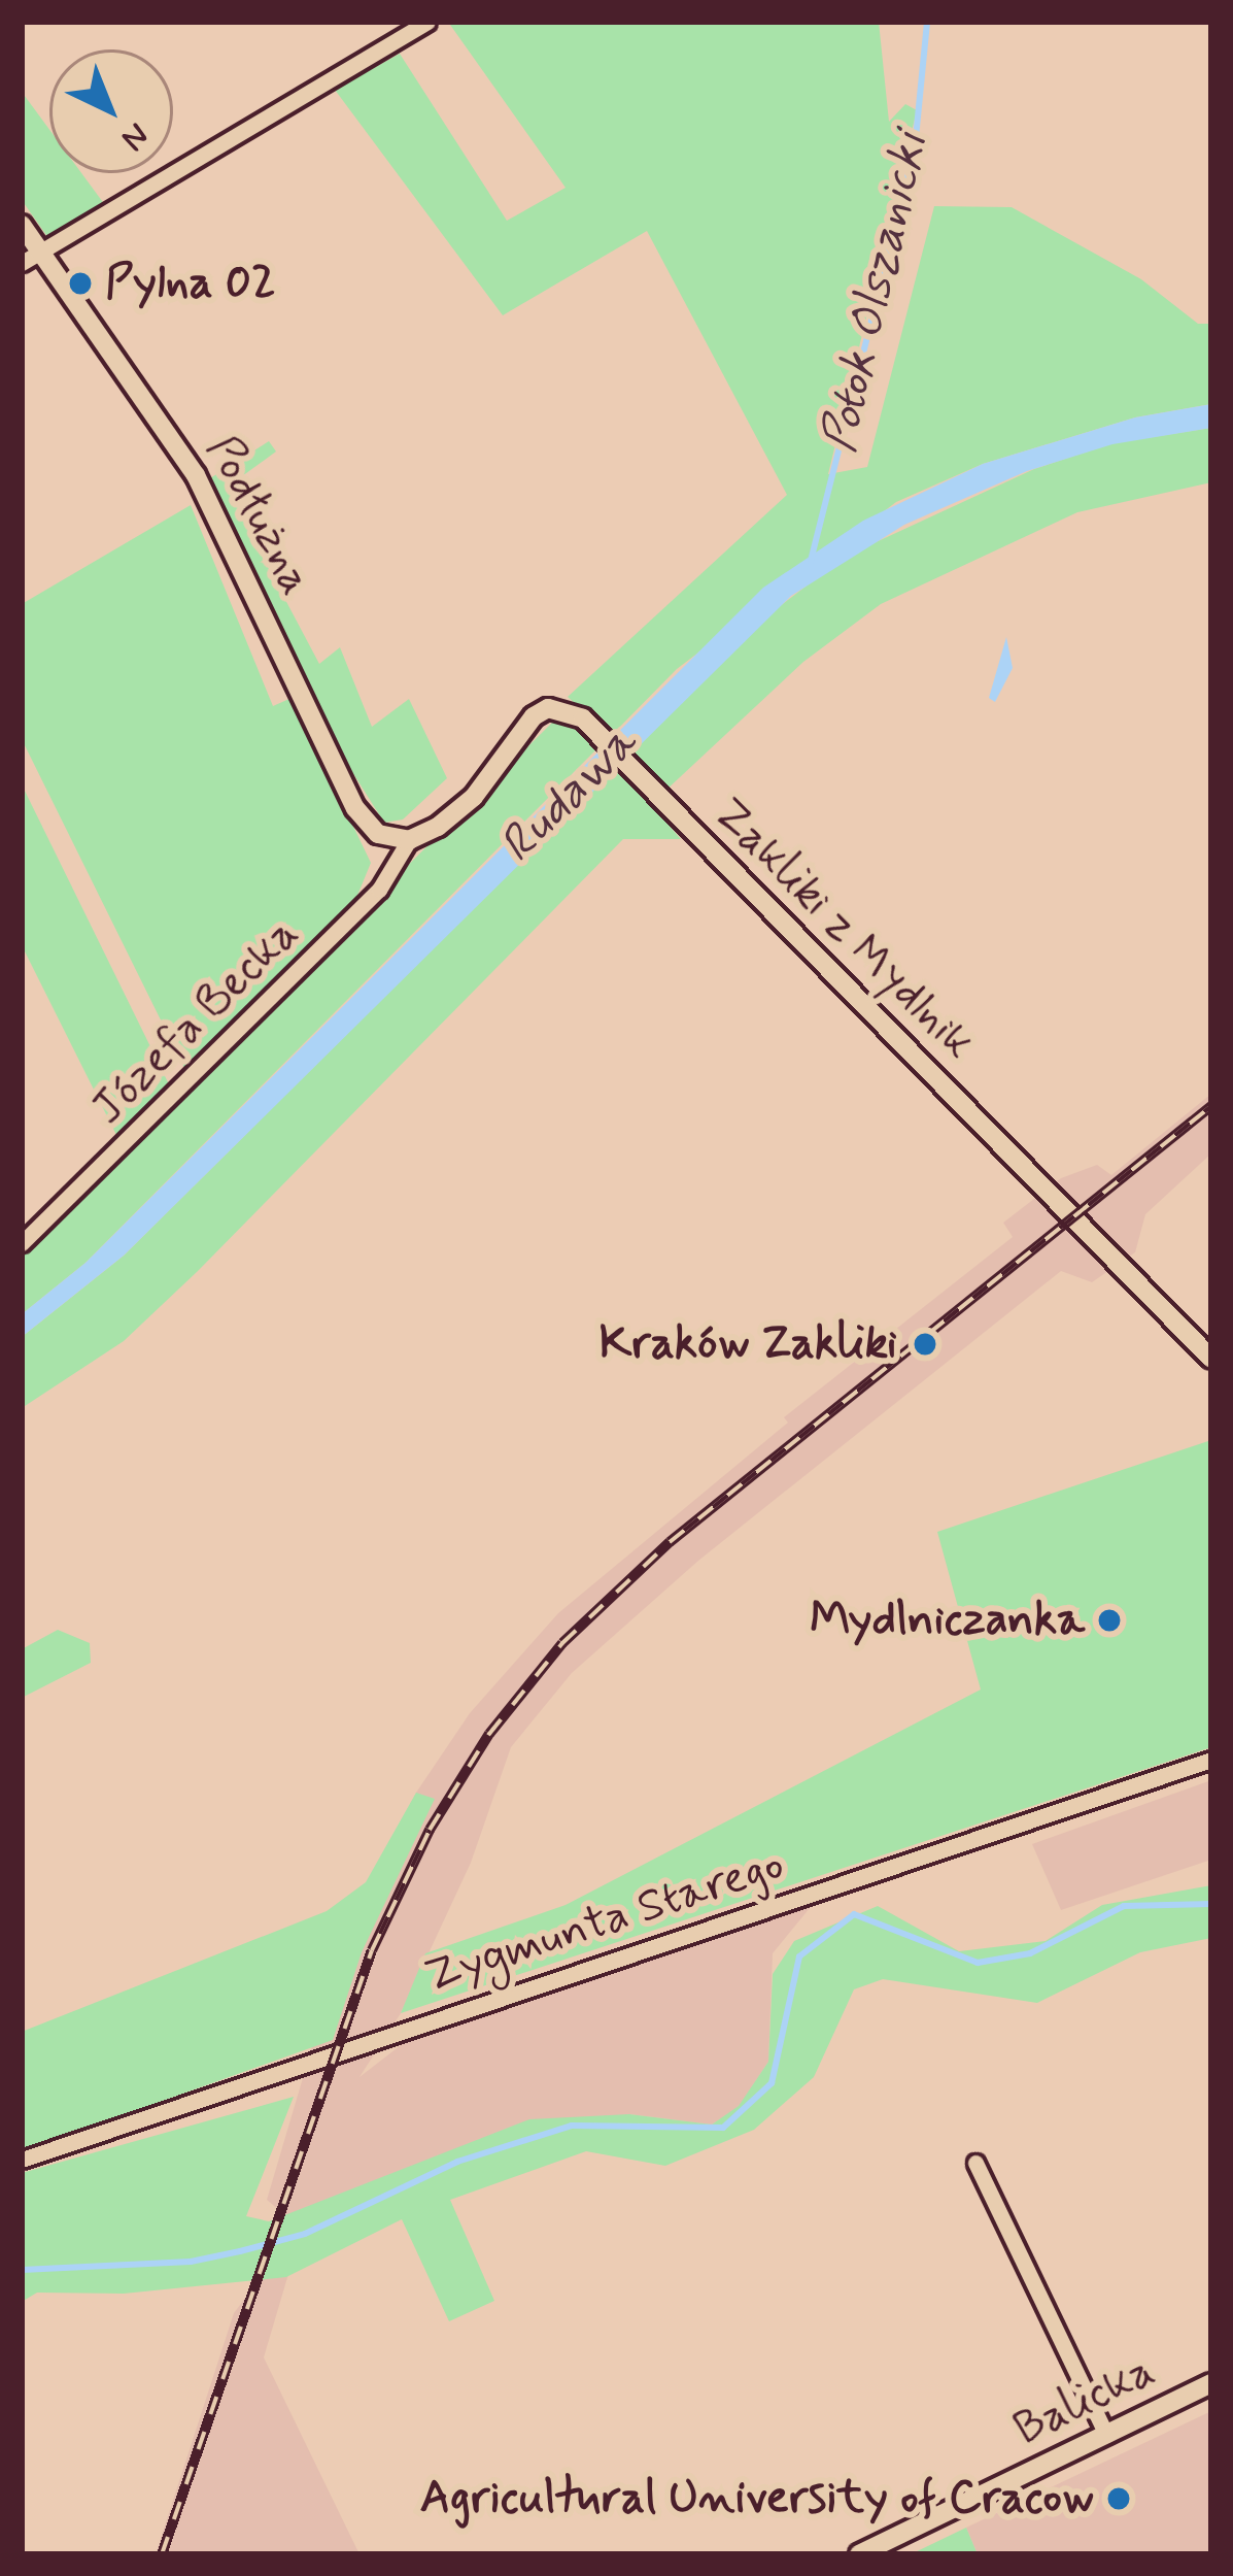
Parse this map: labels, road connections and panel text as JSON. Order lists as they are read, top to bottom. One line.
{"streets":{"street":["Podłużna","Zakliki z Mydlnik","Józefa Becka","Zygmunta Starego","Balicka"]},"crossings":[["Podłużna","Zakliki z Mydlnik"],["Podłużna","Józefa Becka"],["Zakliki z Mydlnik","Józefa Becka"]],"water":["Potok Olszanicki","Rudawa"],"places":["Pylna 02","Kraków Zakliki","Mydlniczanka","Agricultural University of Cracow"],"north":"bottom right"}
